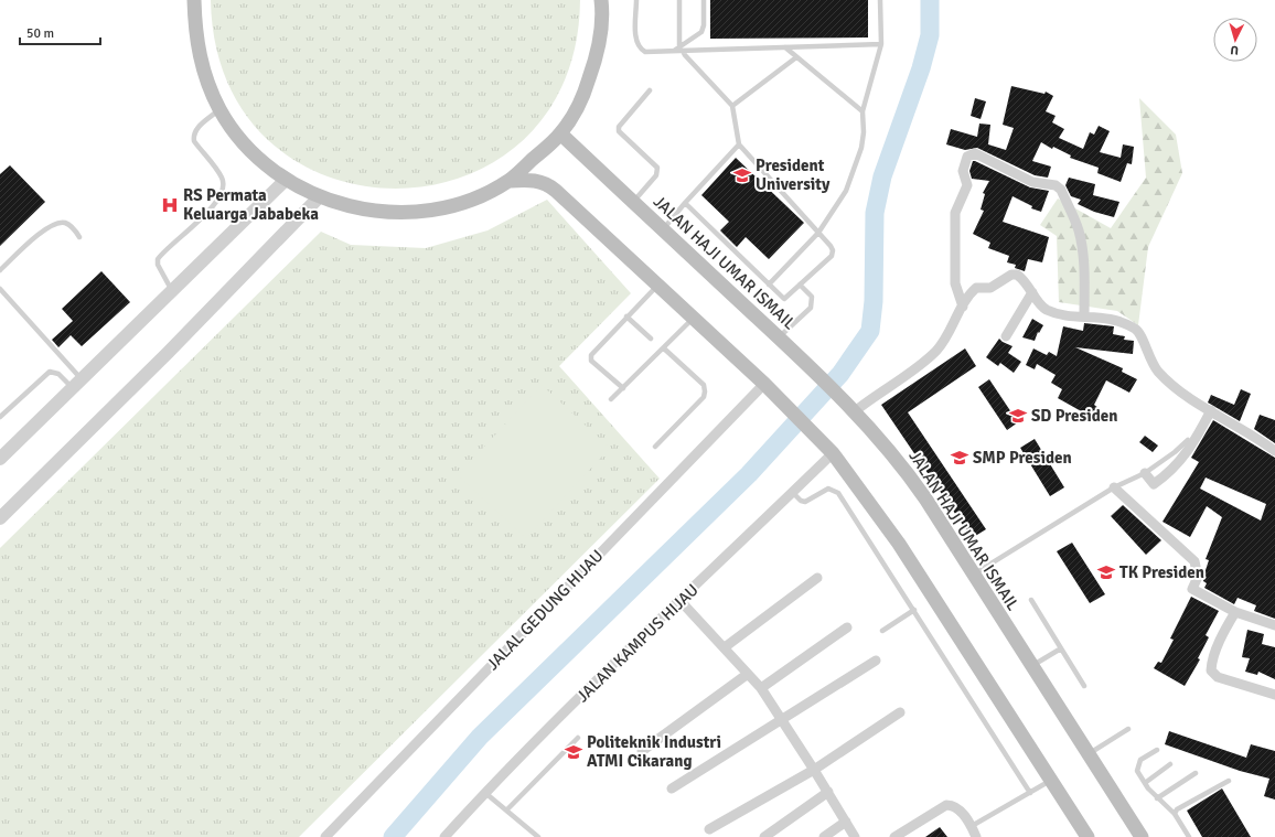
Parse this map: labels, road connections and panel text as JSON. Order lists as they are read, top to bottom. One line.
{"streets":{"main road":["JALAN HAJI UMAR ISMAIL"],"street":["JALAL GEDUNG HIJAU","JALAN KAMPUS HIJAU"]},"places":{"school or university":["President University","SD Presiden","SMP Presiden","TK Presiden","Politeknik Industri ATMI Cikarang"],"hospital":["RS Permata Keluarga Jababeka"]},"scale_bar":"50 m","north":"bottom"}
